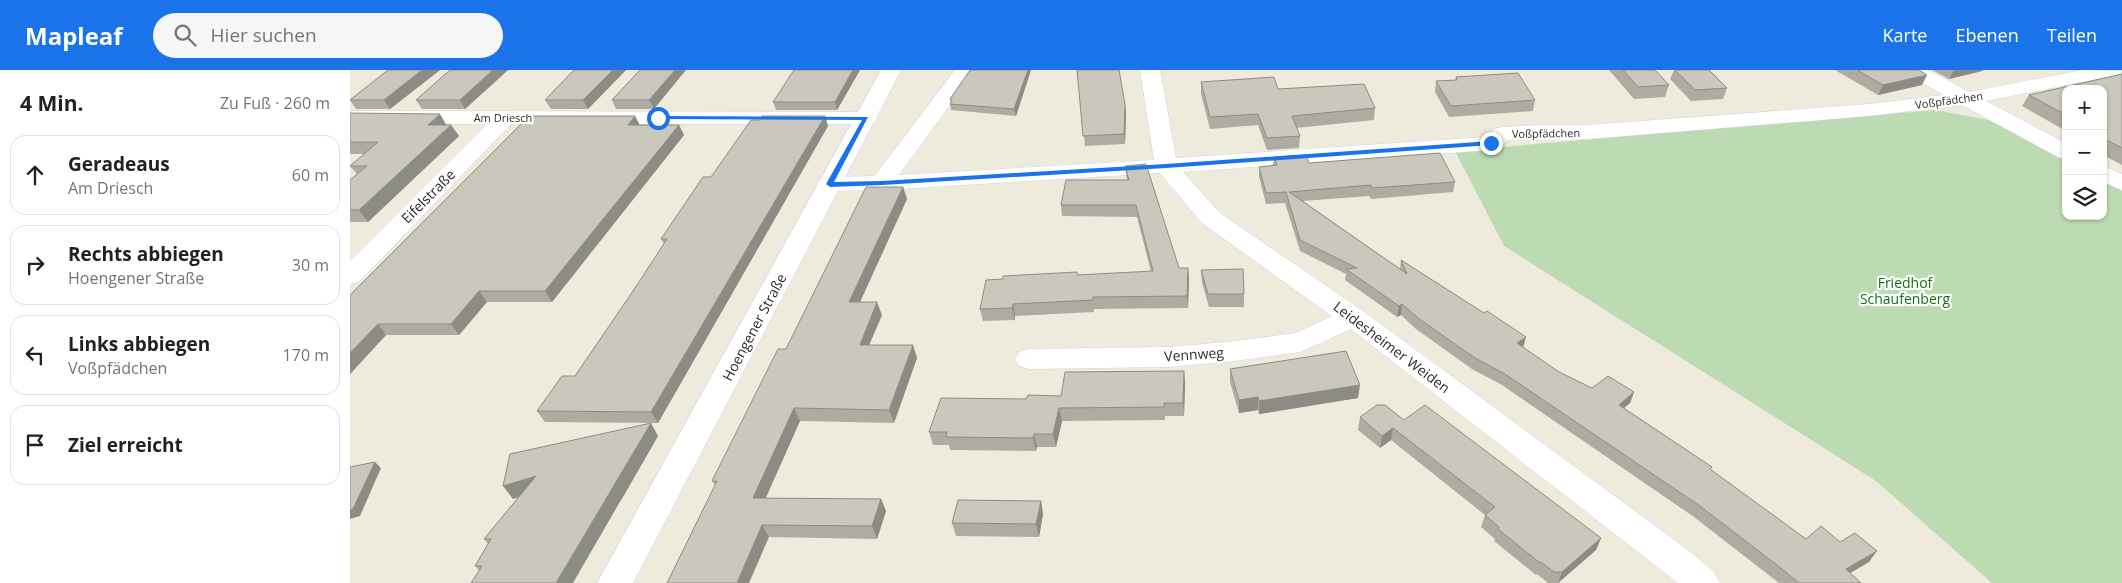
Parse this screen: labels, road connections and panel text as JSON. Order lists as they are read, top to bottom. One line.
{"streets":{"street":["Voßpfädchen","Am Driesch","Eifelstraße","Hoengener Straße","Leidesheimer Weiden","Vennweg"]},"crossings":[["Voßpfädchen","Hoengener Straße"],["Voßpfädchen","Leidesheimer Weiden"],["Am Driesch","Eifelstraße"],["Am Driesch","Hoengener Straße"],["Leidesheimer Weiden","Vennweg"]],"parks":["Friedhof Schaufenberg"],"page":{"header":"Mapleaf","search":"Hier suchen","nav":["Karte","Ebenen","Teilen"],"heading":["4 Min.","Zu Fuß · 260 m"],"map_buttons":["+","−"],"list":[["Geradeaus","Am Driesch","60 m"],["Rechts abbiegen","Hoengener Straße","30 m"],["Links abbiegen","Voßpfädchen","170 m"],"Ziel erreicht"]}}
